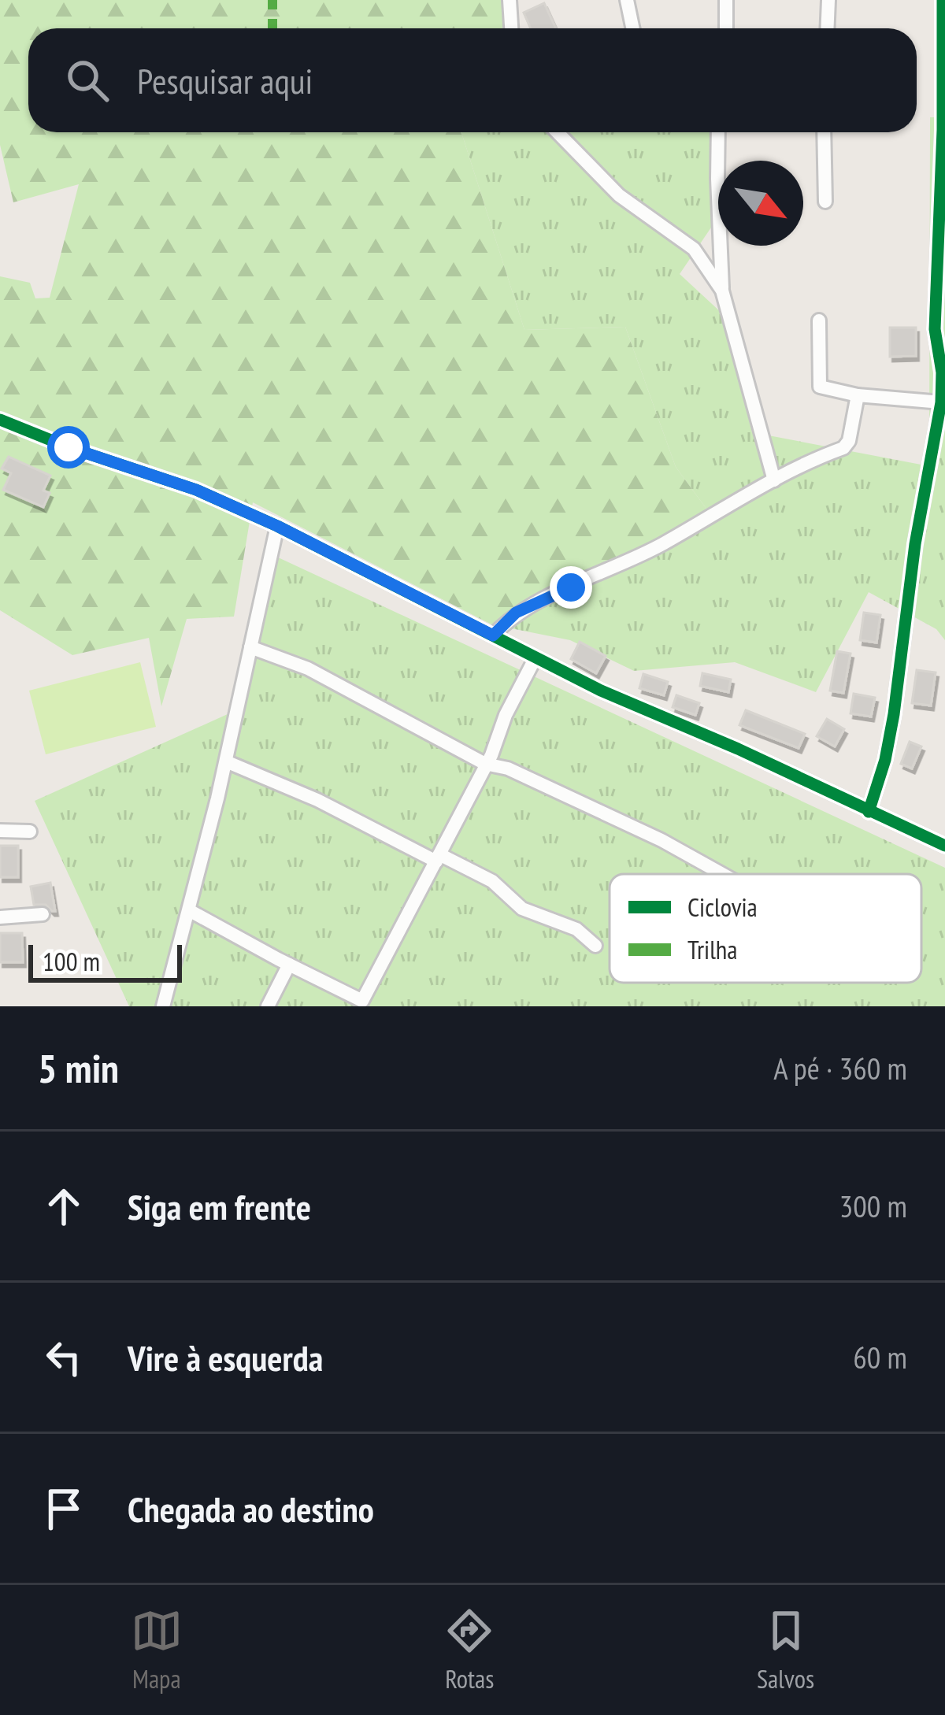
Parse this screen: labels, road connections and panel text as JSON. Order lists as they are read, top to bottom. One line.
{"legend":["Ciclovia","Trilha"],"scale_bar":"100 m","north":"bottom right","page":{"search":"Pesquisar aqui","scale":"100 m","heading":["5 min","A pé · 360 m"],"list":[["Siga em frente","300 m"],["Vire à esquerda","60 m"],"Chegada ao destino"],"nav":["Mapa","Rotas","Salvos"]}}
